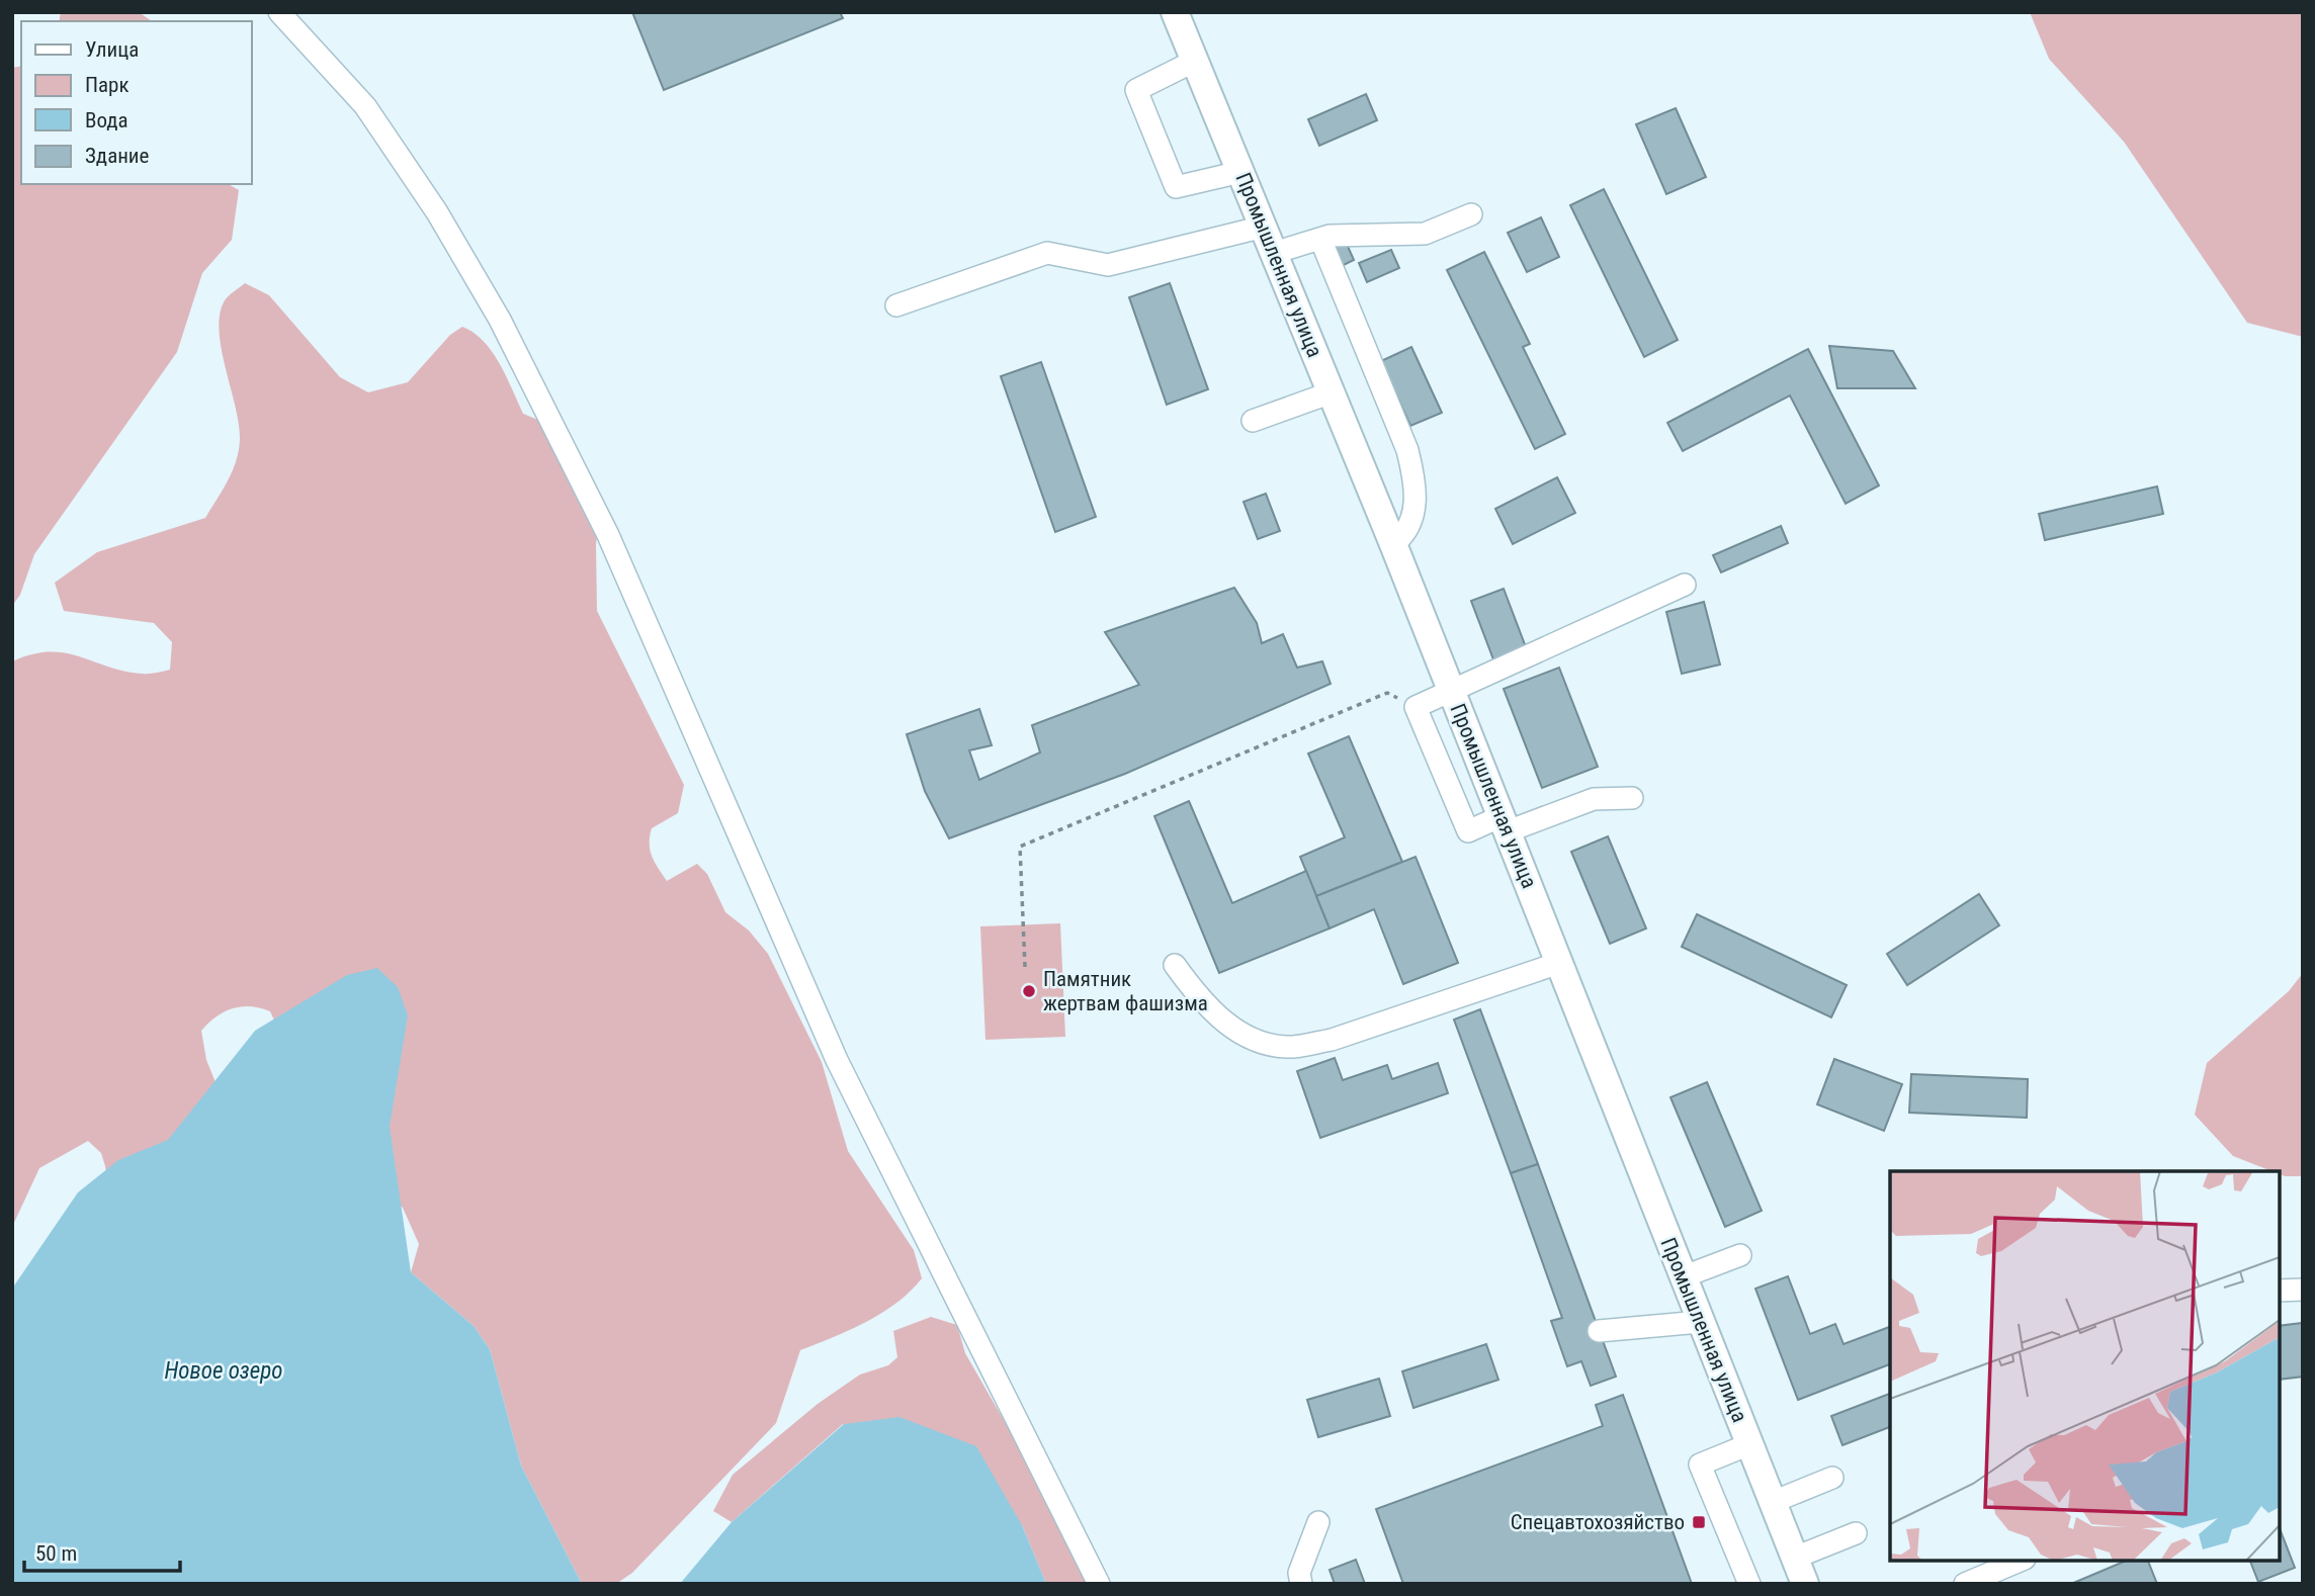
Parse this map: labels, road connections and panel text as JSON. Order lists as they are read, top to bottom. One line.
{"streets":{"main road":["Промышленная улица"]},"water":["Новое озеро"],"places":{"other":["Памятник жертвам фашизма"],"transit":["Спецавтохозяйство"]},"legend":["Улица","Парк","Вода","Здание"],"scale_bar":"50 m"}
